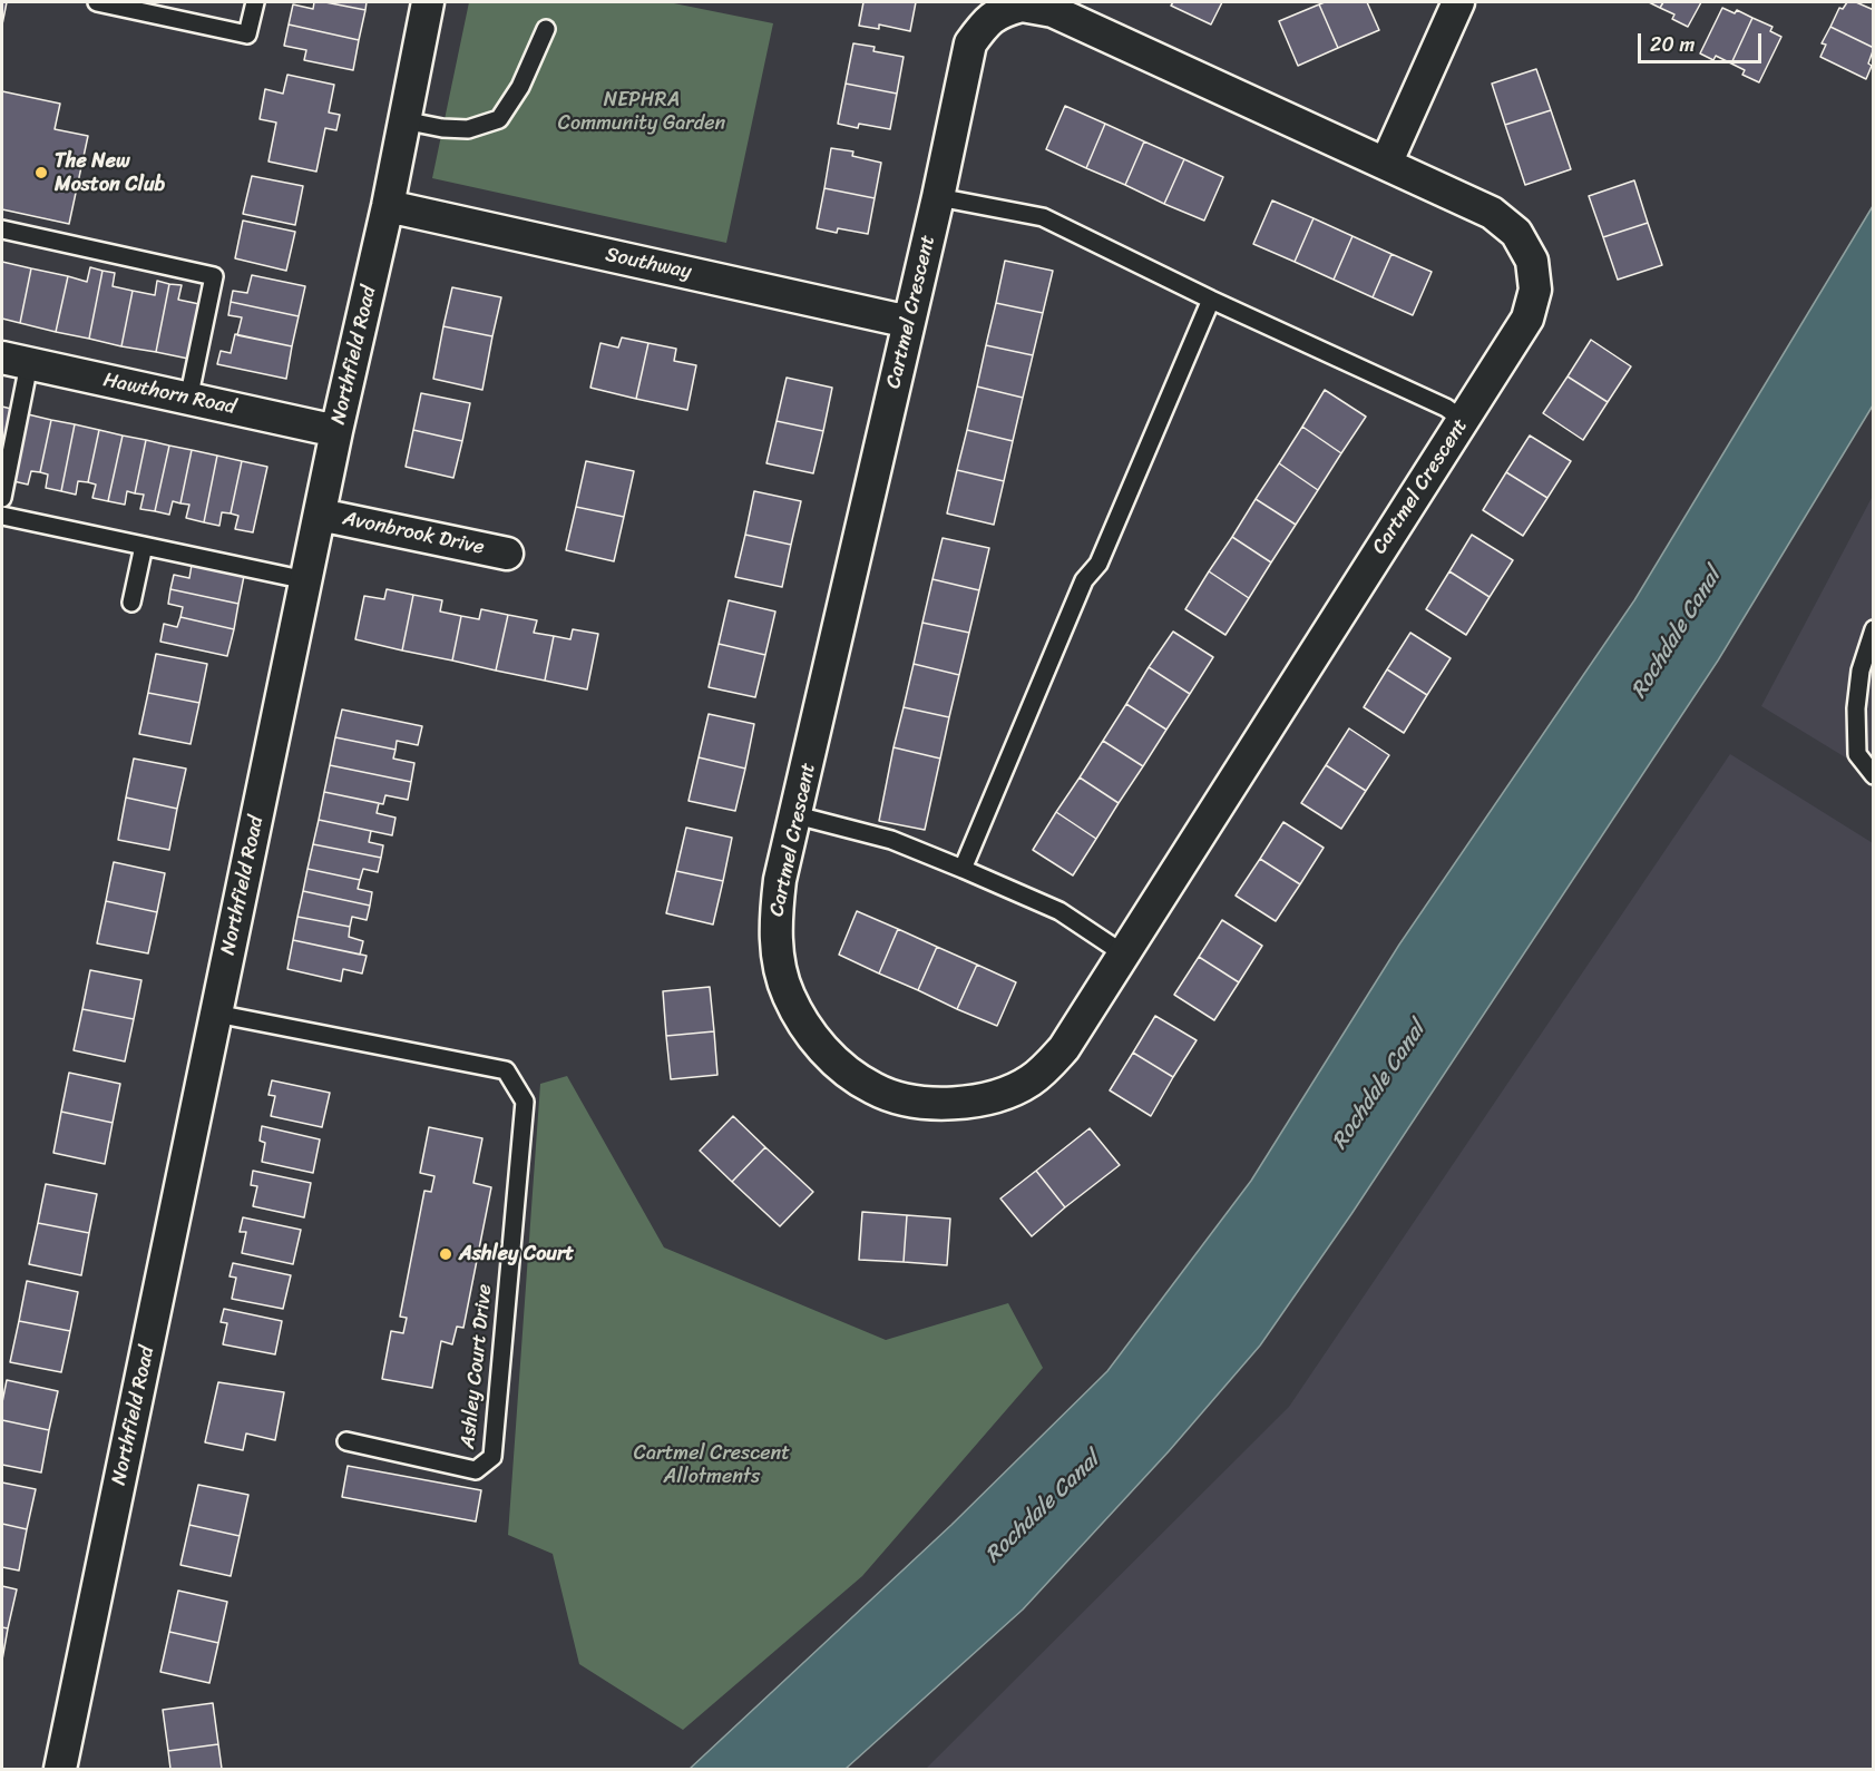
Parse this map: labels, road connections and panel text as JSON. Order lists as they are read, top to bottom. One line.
{"streets":{"street":["Southway","Cartmel Crescent","Northfield Road","Hawthorn Road","Avonbrook Drive"],"lane":["Ashley Court Drive"]},"crossings":[["Southway","Cartmel Crescent"],["Southway","Northfield Road"],["Northfield Road","Hawthorn Road"],["Northfield Road","Avonbrook Drive"],["Northfield Road","Ashley Court Drive"]],"water":["Rochdale Canal"],"parks":["NEPHRA Community Garden","Cartmel Crescent Allotments"],"places":["The New Moston Club","Ashley Court"],"scale_bar":"20 m"}
